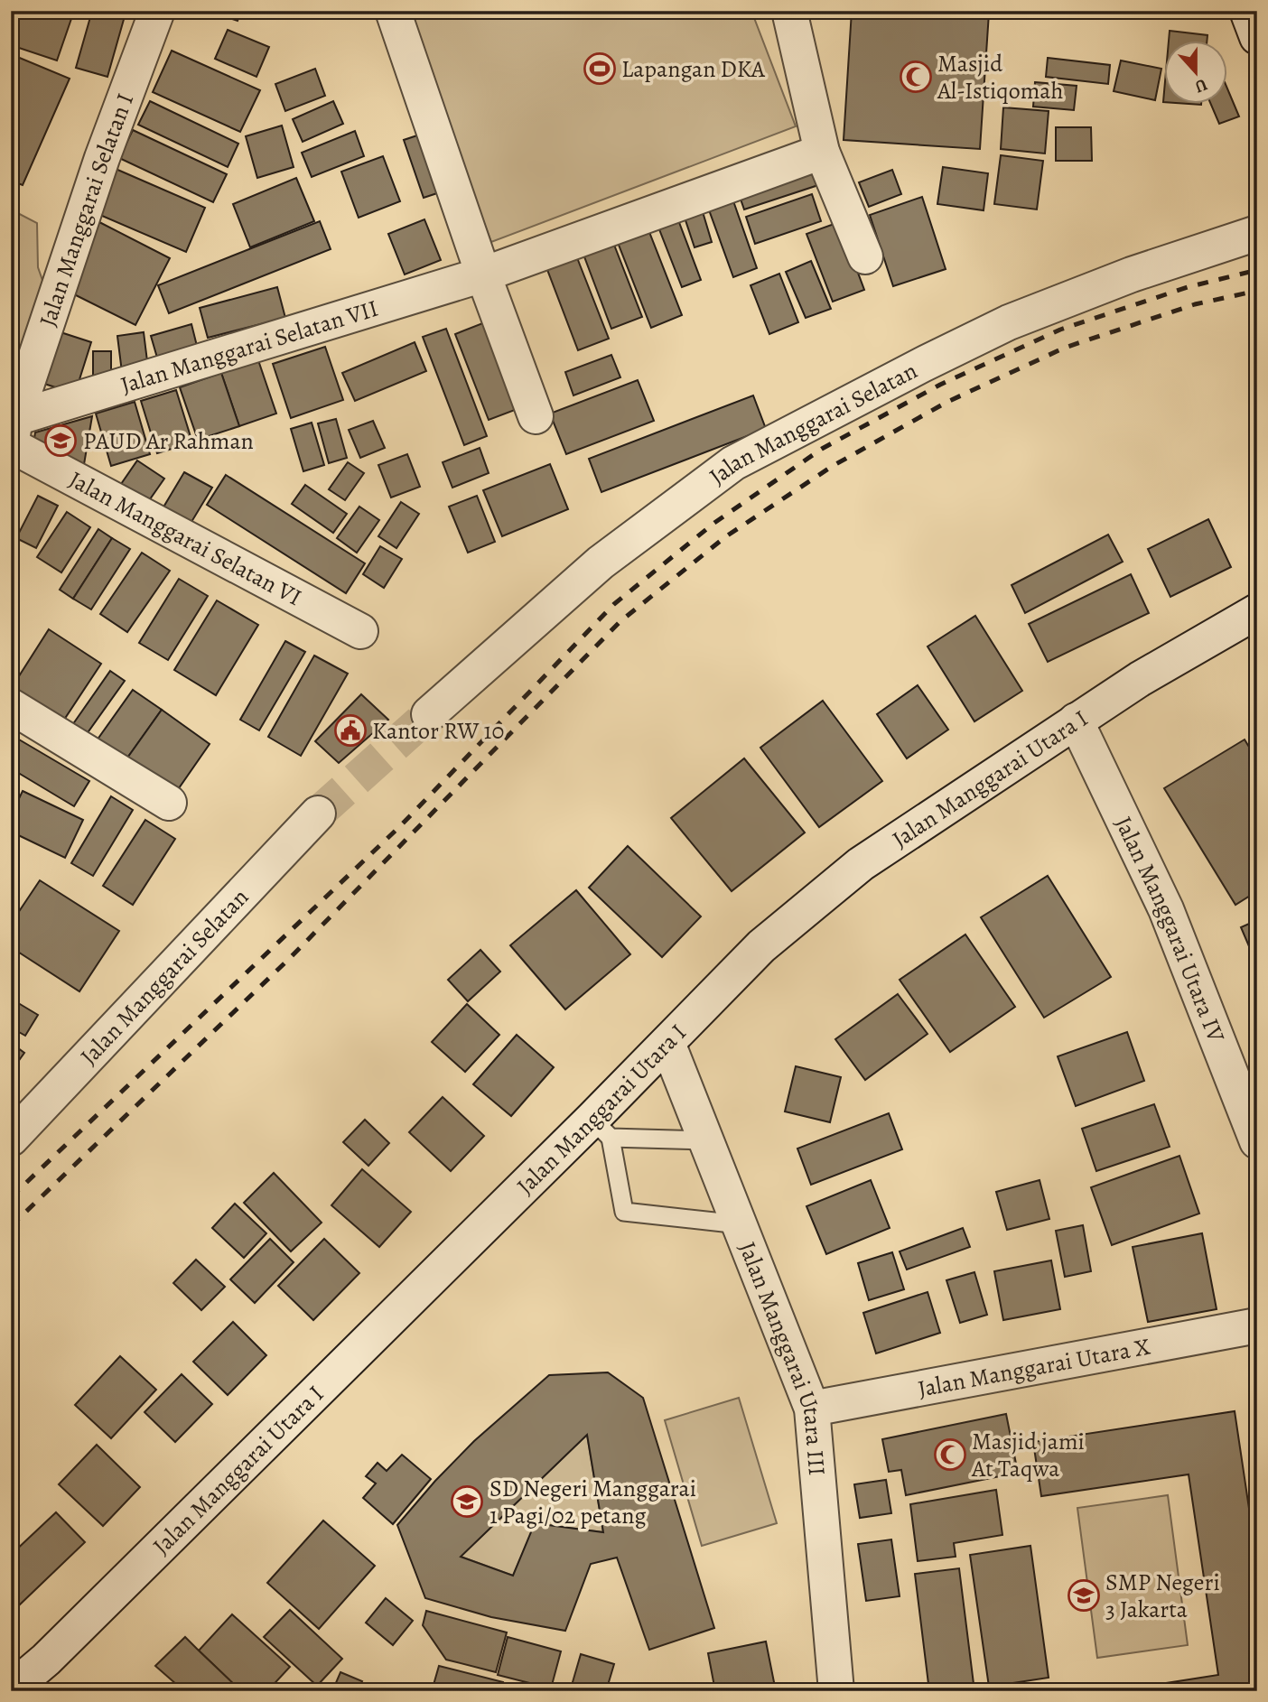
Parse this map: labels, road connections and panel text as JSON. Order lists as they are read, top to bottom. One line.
{"streets":{"street":["Jalan Manggarai Selatan I","Jalan Manggarai Selatan VII","Jalan Manggarai Selatan","Jalan Manggarai Selatan VI","Jalan Manggarai Utara I","Jalan Manggarai Utara IV","Jalan Manggarai Utara III","Jalan Manggarai Utara X"]},"crossings":[["Jalan Manggarai Selatan I","Jalan Manggarai Selatan VII"],["Jalan Manggarai Selatan I","Jalan Manggarai Selatan VI"],["Jalan Manggarai Selatan VII","Jalan Manggarai Selatan VI"],["Jalan Manggarai Utara I","Jalan Manggarai Utara IV"],["Jalan Manggarai Utara I","Jalan Manggarai Utara III"],["Jalan Manggarai Utara III","Jalan Manggarai Utara X"]],"places":{"sports":["Lapangan DKA"],"mosque":["Masjid Al-Istiqomah","Masjid jami At Taqwa"],"school or university":["PAUD Ar Rahman","SD Negeri Manggarai 1 Pagi/02 petang","SMP Negeri 3 Jakarta"],"public building":["Kantor RW 10"]},"north":"bottom"}
